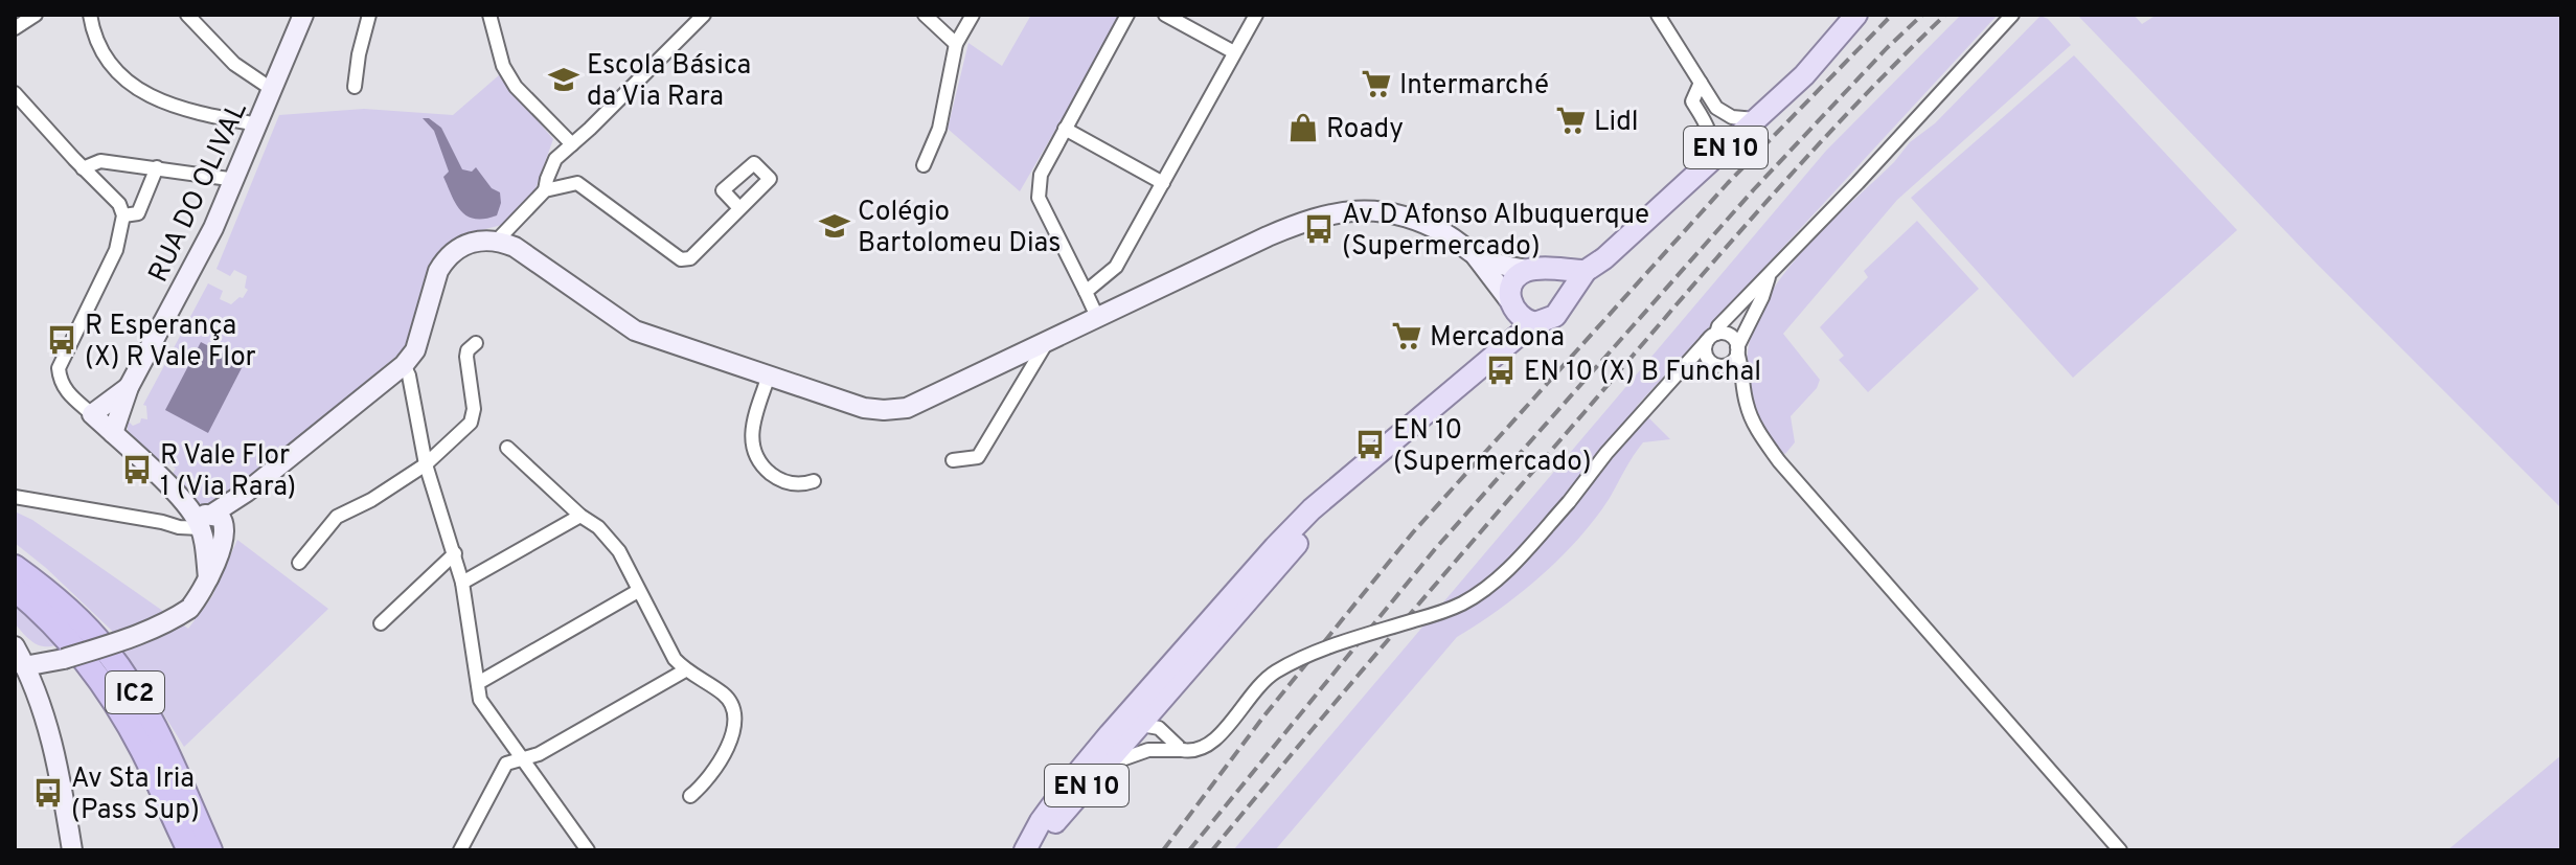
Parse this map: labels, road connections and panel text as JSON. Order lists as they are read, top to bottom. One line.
{"streets":{"highway":["IC2"],"main road":["EN 10","RUA DO OLIVAL"]},"places":{"school or university":["Escola Básica da Via Rara","Colégio Bartolomeu Dias"],"supermarket":["Intermarché","Lidl","Mercadona"],"shop":["Roady"],"bus stop":["Av D Afonso Albuquerque (Supermercado)","R Esperança (X) R Vale Flor","EN 10 (X) B Funchal","EN 10 (Supermercado)","R Vale Flor 1 (Via Rara)","Av Sta Iria (Pass Sup)"]}}
